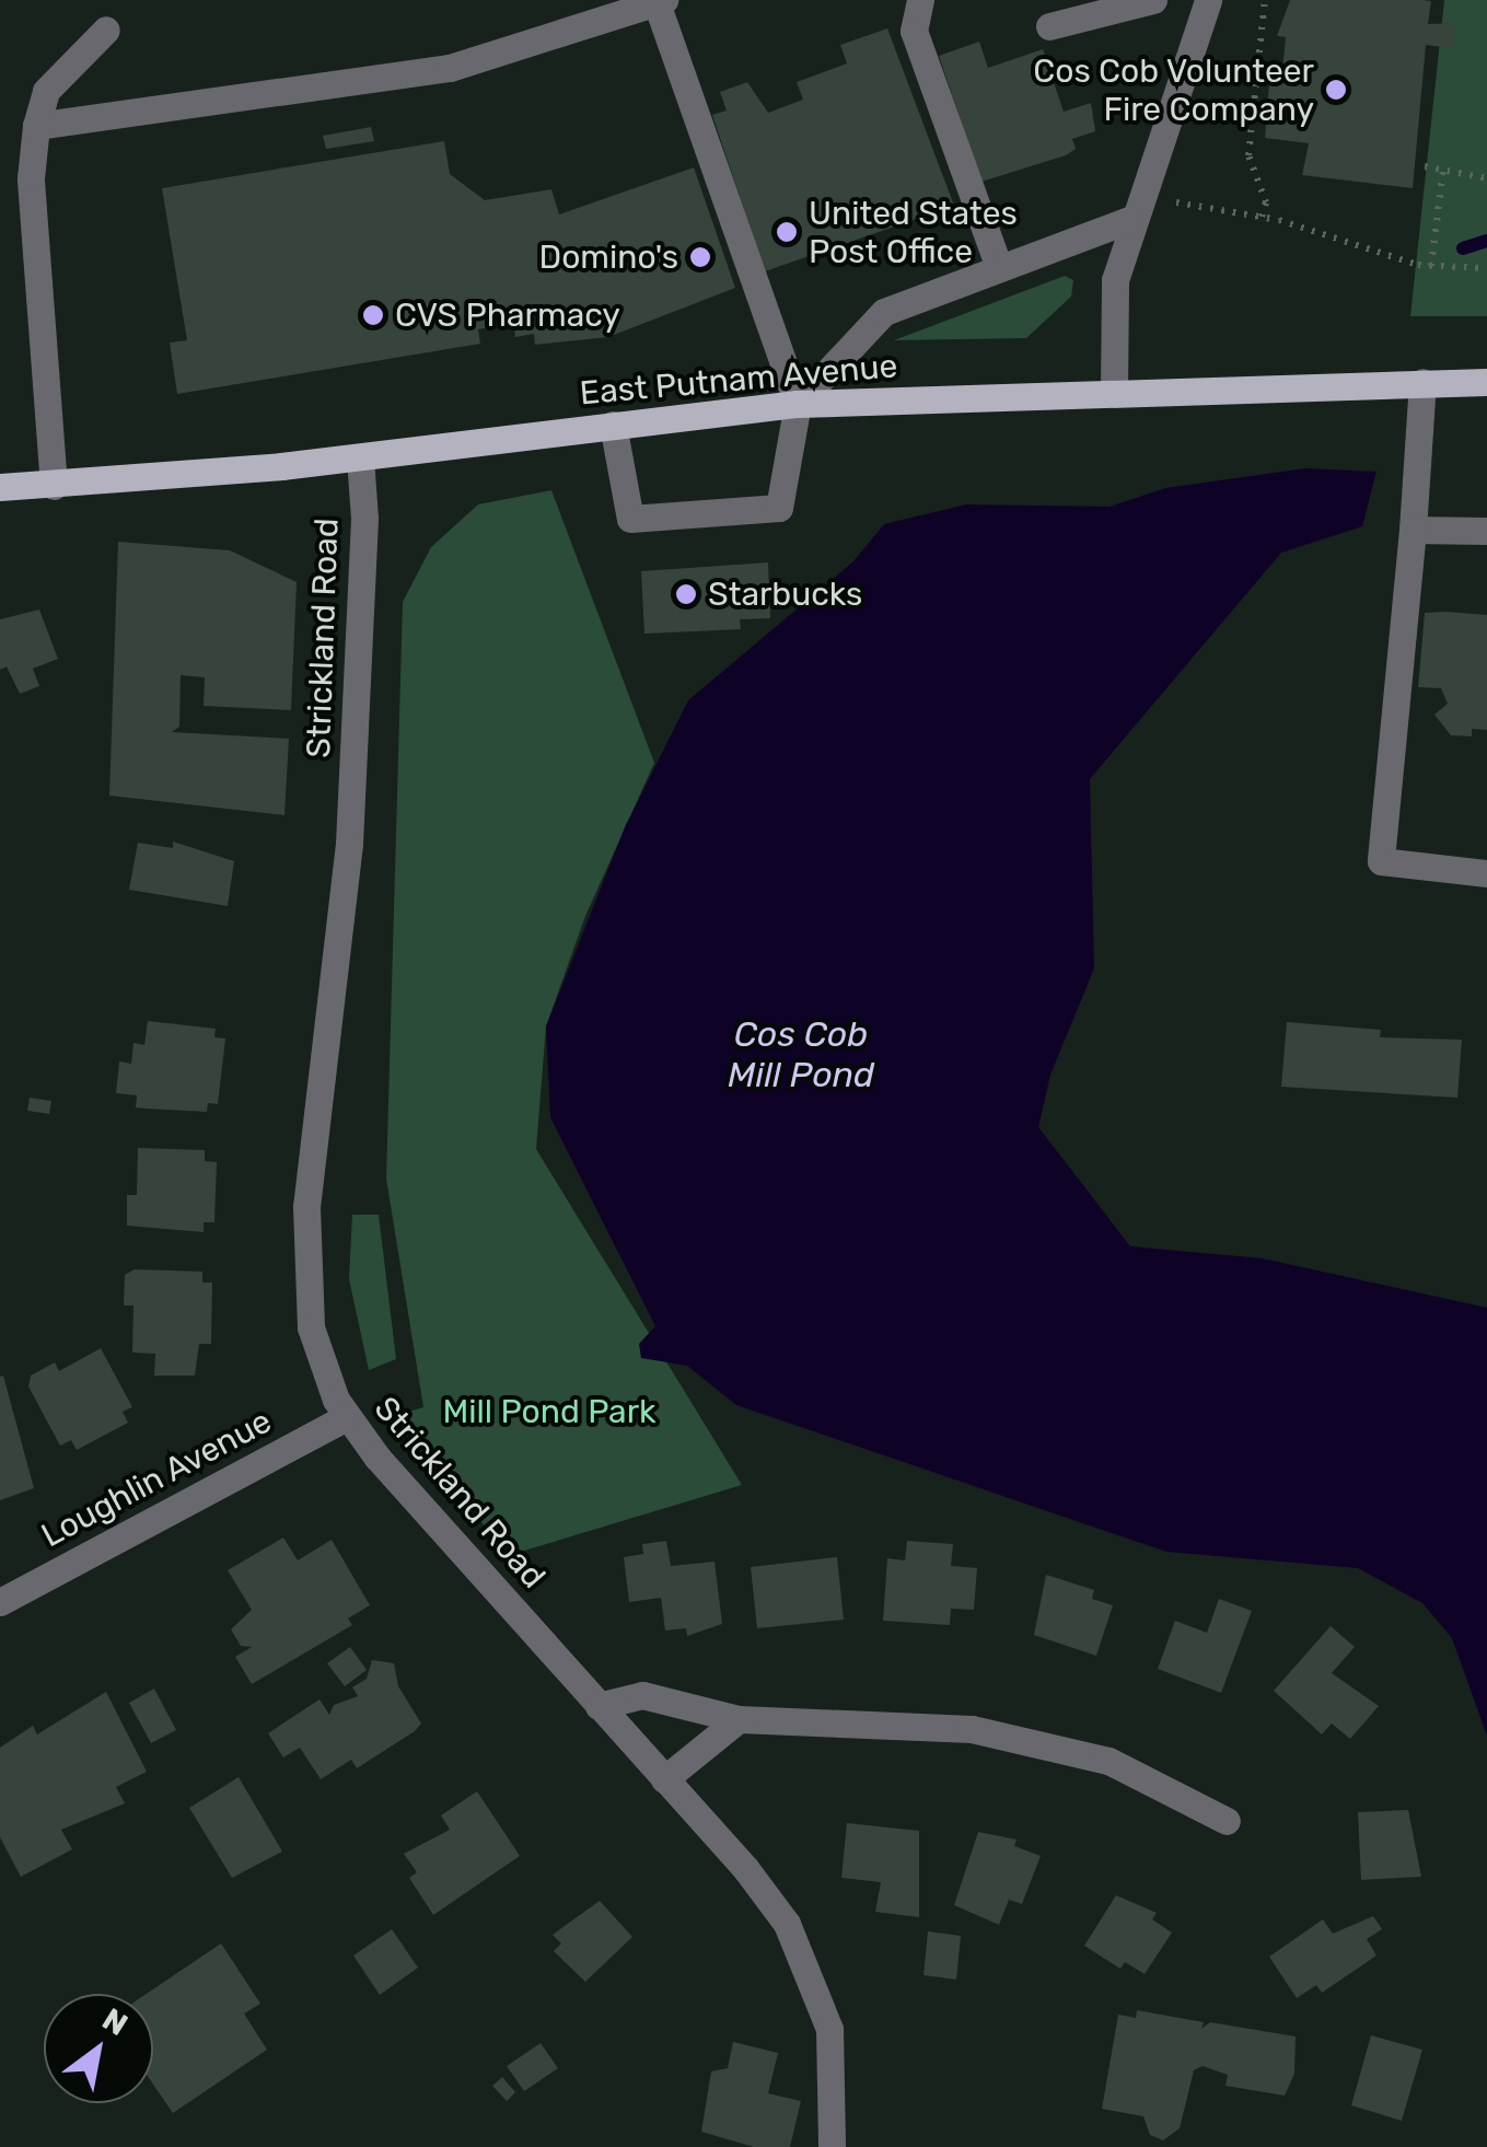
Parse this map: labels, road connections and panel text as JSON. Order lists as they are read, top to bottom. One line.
{"streets":{"main road":["East Putnam Avenue"],"street":["Strickland Road","Loughlin Avenue"]},"crossings":[["East Putnam Avenue","Strickland Road"],["Strickland Road","Loughlin Avenue"]],"water":["Cos Cob Mill Pond"],"parks":["Mill Pond Park"],"places":["Cos Cob Volunteer Fire Company","United States Post Office","Domino's","CVS Pharmacy","Starbucks"],"north":"top right"}
